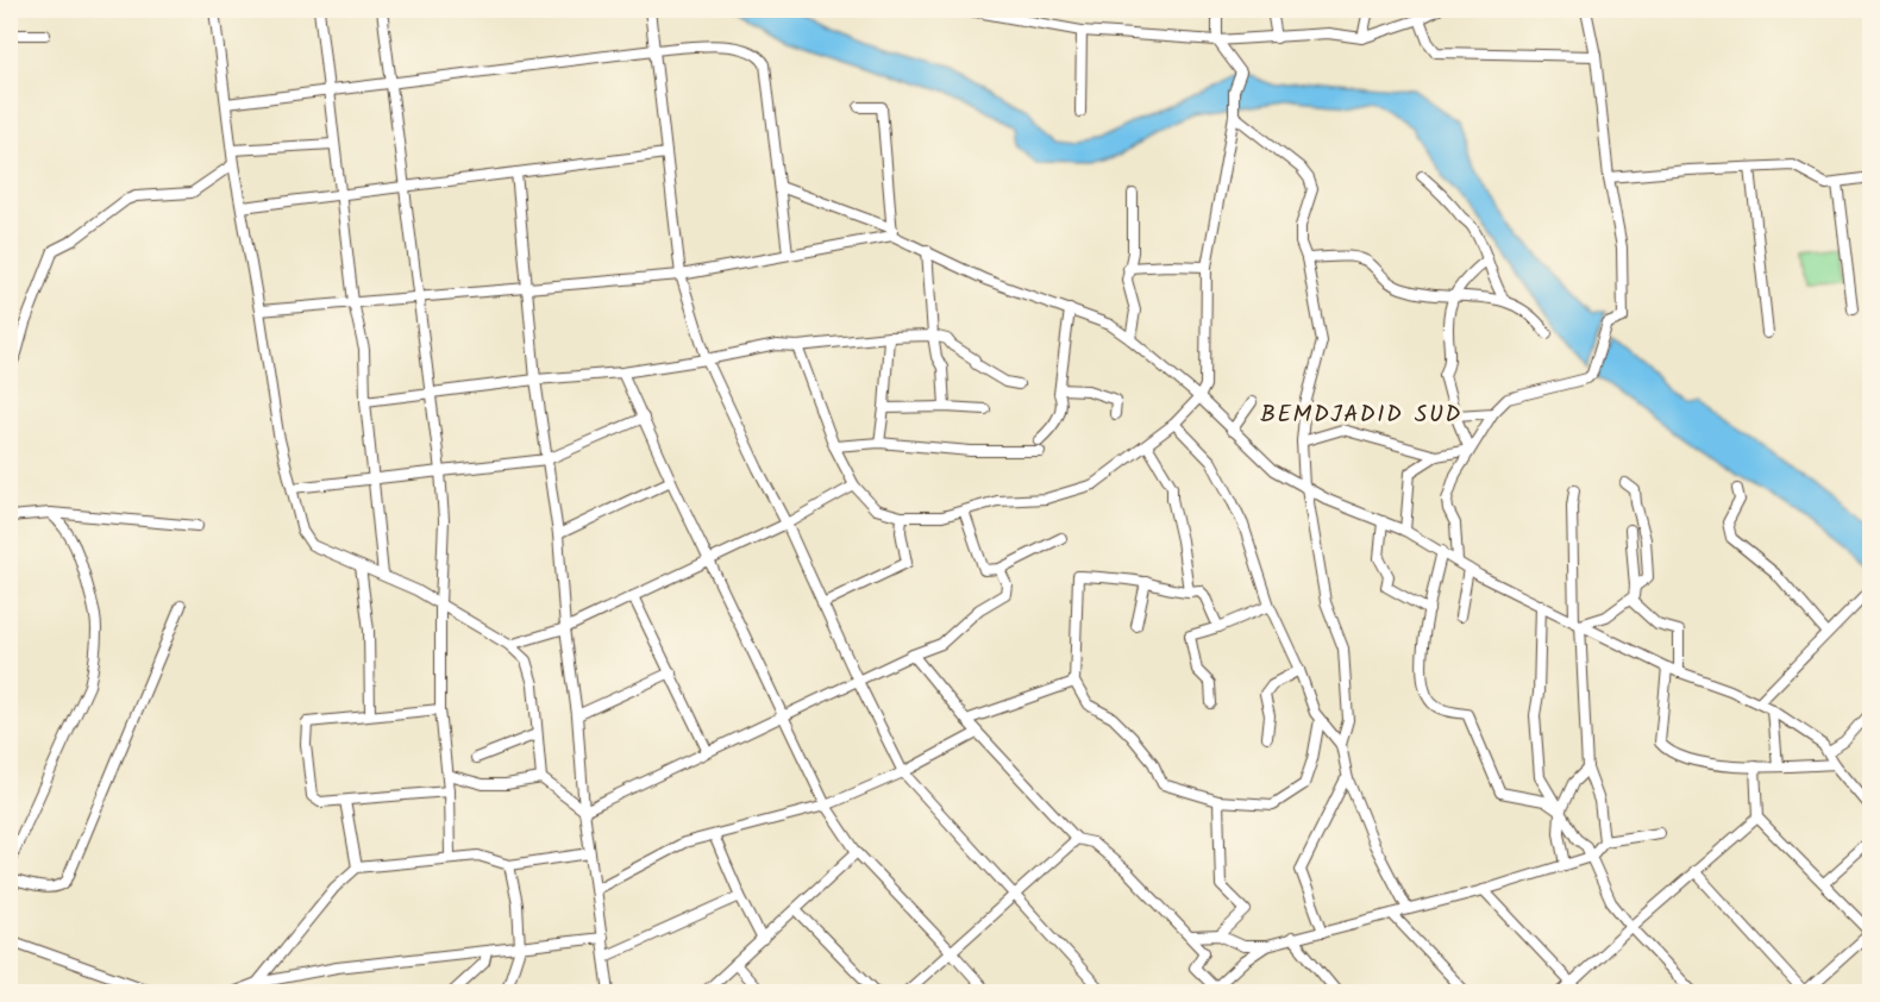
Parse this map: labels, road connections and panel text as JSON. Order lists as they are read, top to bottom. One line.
{"districts":["BEMDJADID SUD"]}
